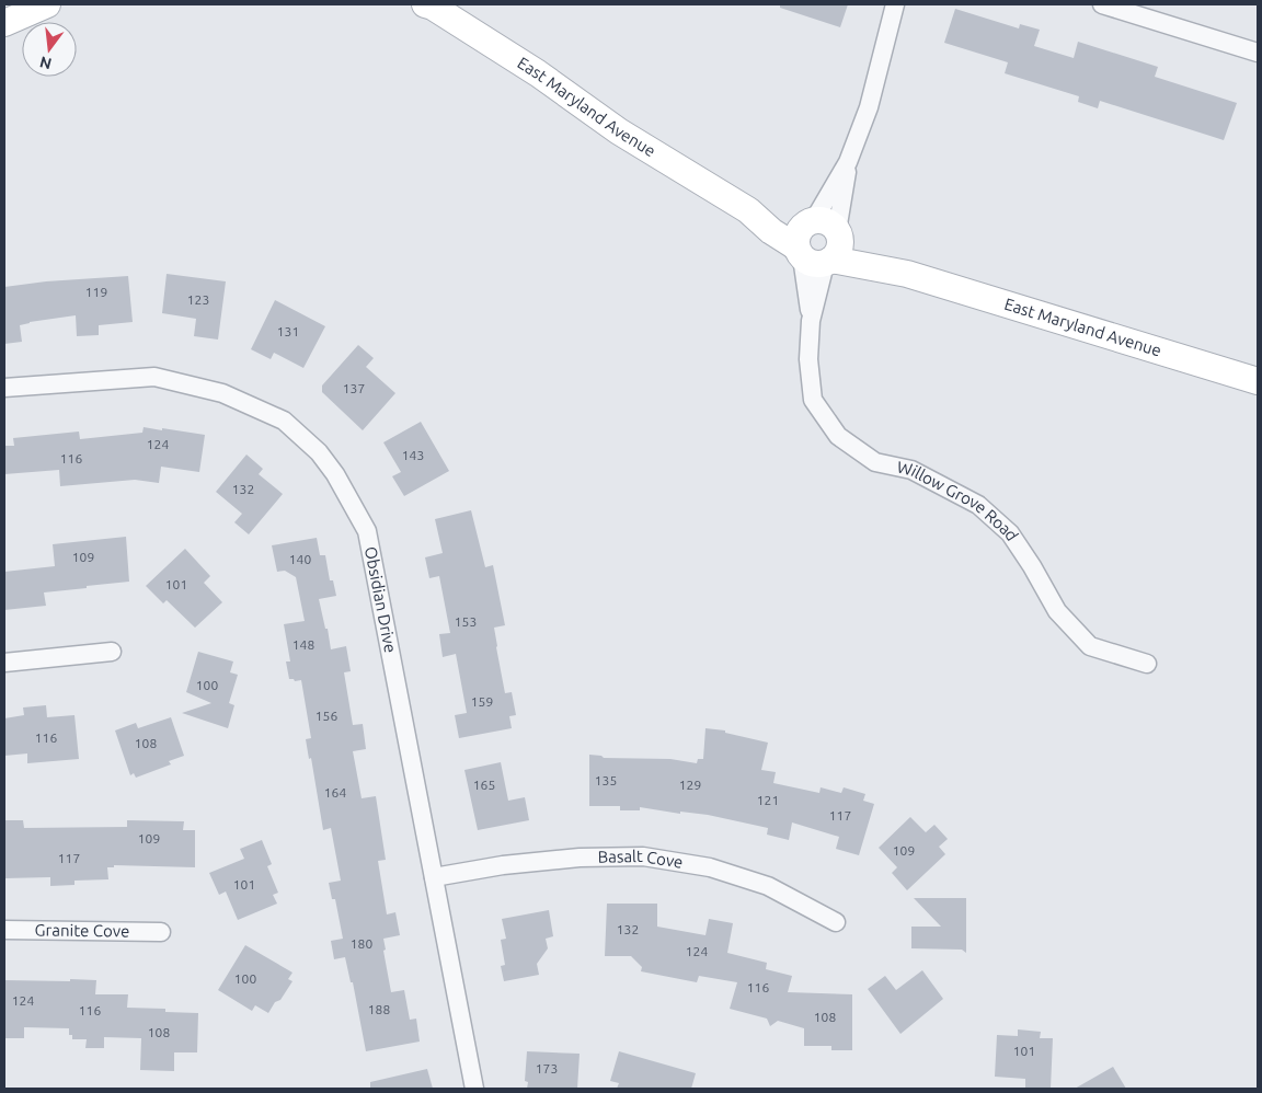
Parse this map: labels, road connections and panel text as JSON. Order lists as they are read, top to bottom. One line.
{"streets":{"street":["East Maryland Avenue","Willow Grove Road","Obsidian Drive","Basalt Cove","Granite Cove"]},"crossings":[["East Maryland Avenue","Willow Grove Road"],["Obsidian Drive","Basalt Cove"]],"house_numbers":["119","123","131","137","124","143","116","132","109","140","101","153","148","100","159","156","116","108","135","165","129","164","121","117","109","109","117","101","132","180","124","100","116","124","188","116","108","108","101","173"],"north":"bottom"}
